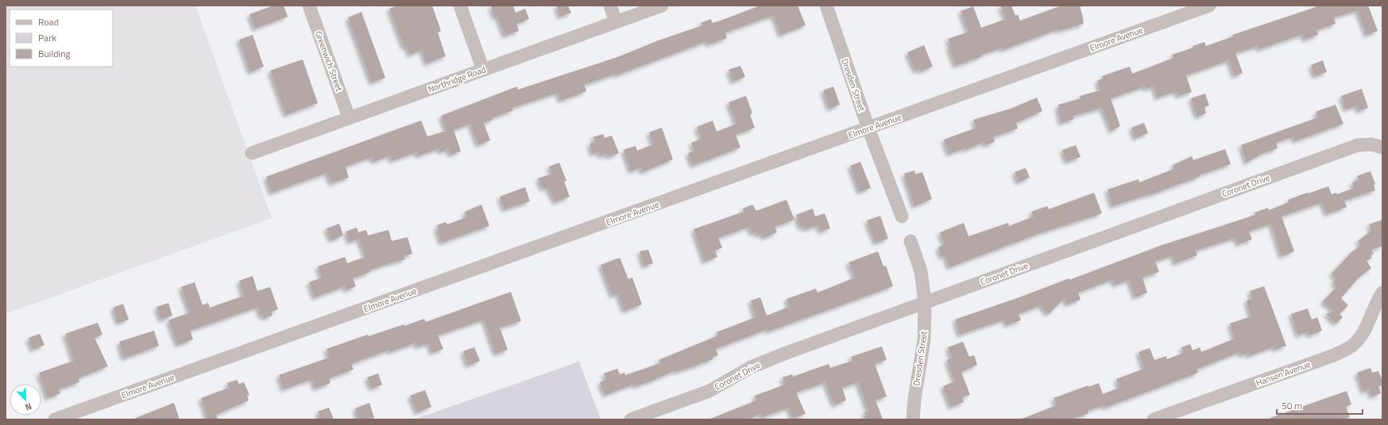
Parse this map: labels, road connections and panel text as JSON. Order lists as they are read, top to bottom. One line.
{"streets":{"street":["Elmore Avenue","Greenwich Street","Northridge Road","Dresden Street","Coronet Drive","Hansen Avenue"]},"crossings":[["Elmore Avenue","Dresden Street"],["Greenwich Street","Northridge Road"],["Dresden Street","Coronet Drive"]],"legend":["Road","Park","Building"],"scale_bar":"50 m","north":"bottom right"}
